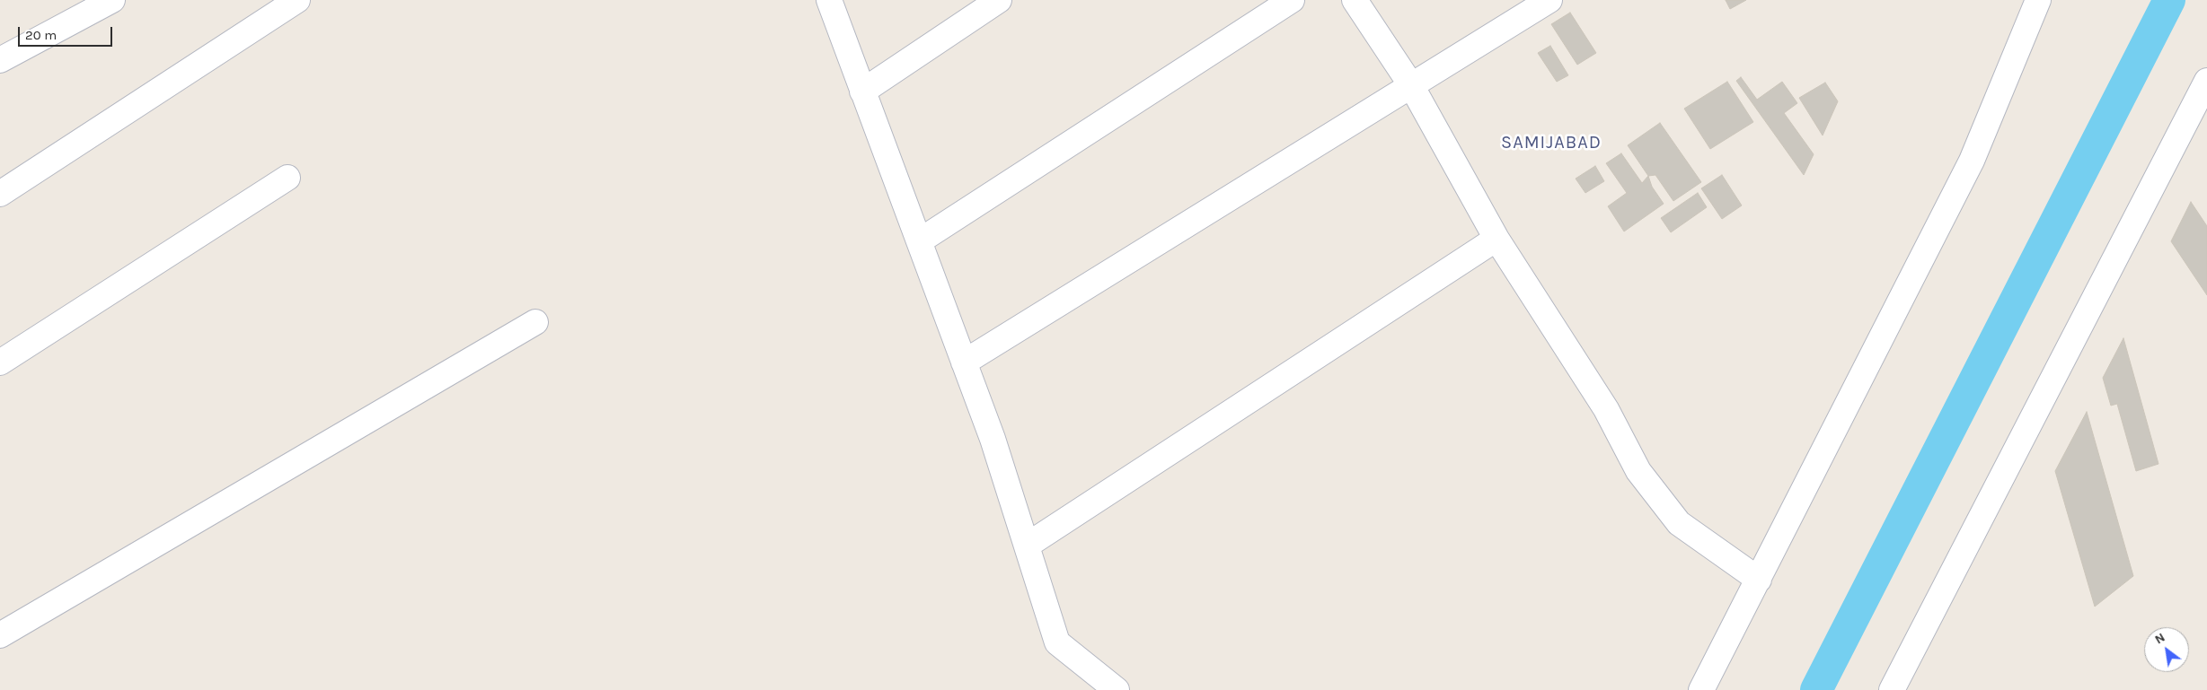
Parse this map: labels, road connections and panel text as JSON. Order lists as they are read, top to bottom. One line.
{"districts":["SAMIJABAD"],"scale_bar":"20 m","north":"top left"}
